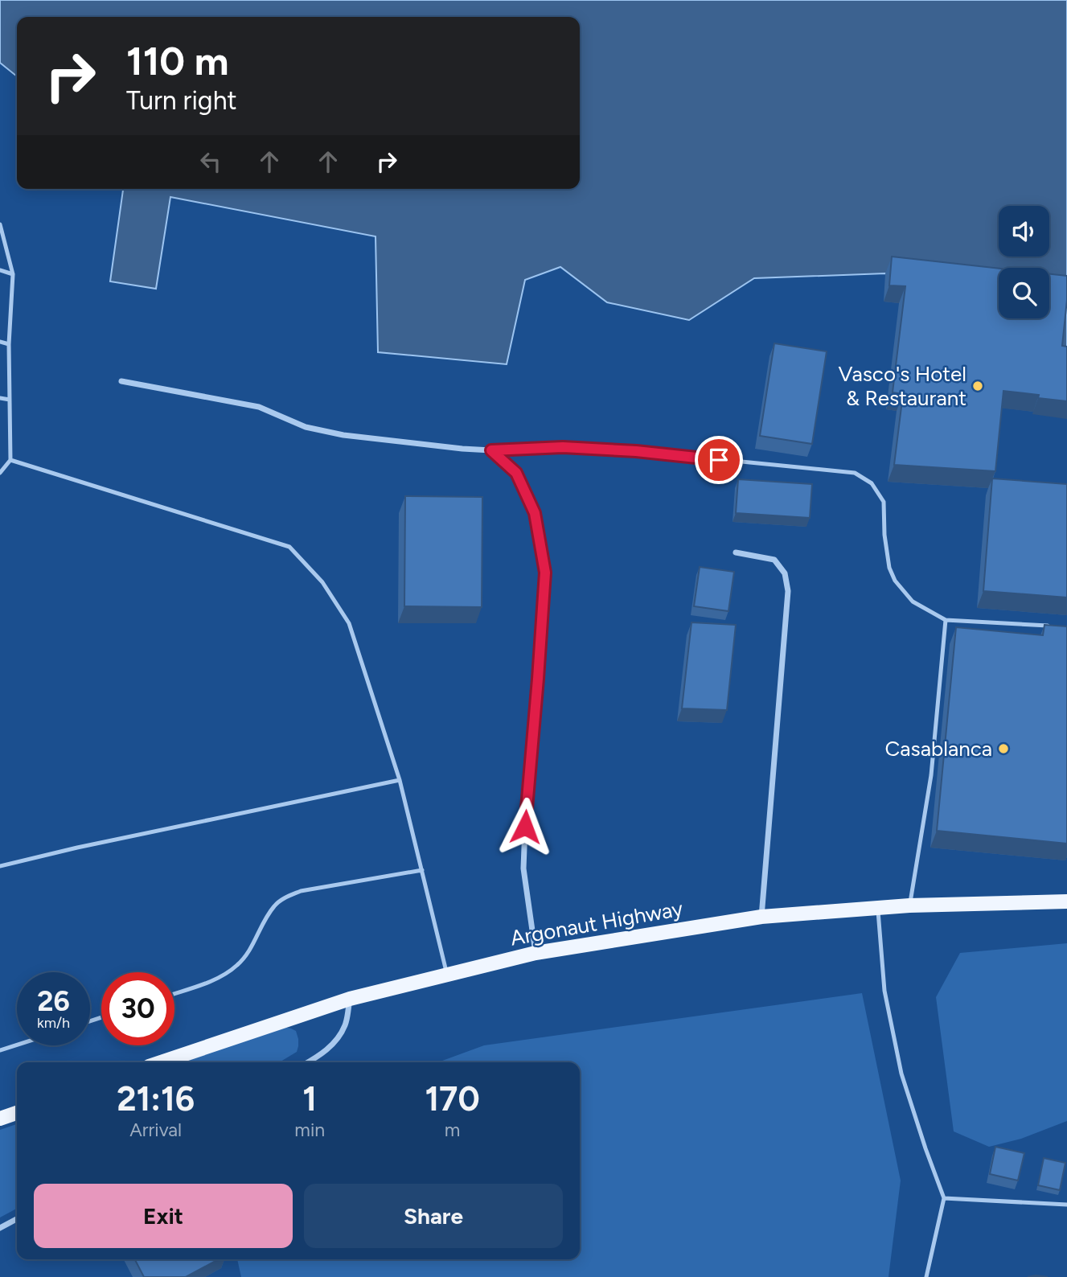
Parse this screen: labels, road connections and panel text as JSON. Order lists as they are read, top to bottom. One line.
{"streets":{"main road":["Argonaut Highway"]},"places":["Vasco's Hotel & Restaurant","Casablanca"],"page":{"turn":["110 m","Turn right"],"speed":"26 km/h","limit":"30","eta":["21:16","Arrival","1","min","170","m"],"buttons":["Exit","Share"]}}
